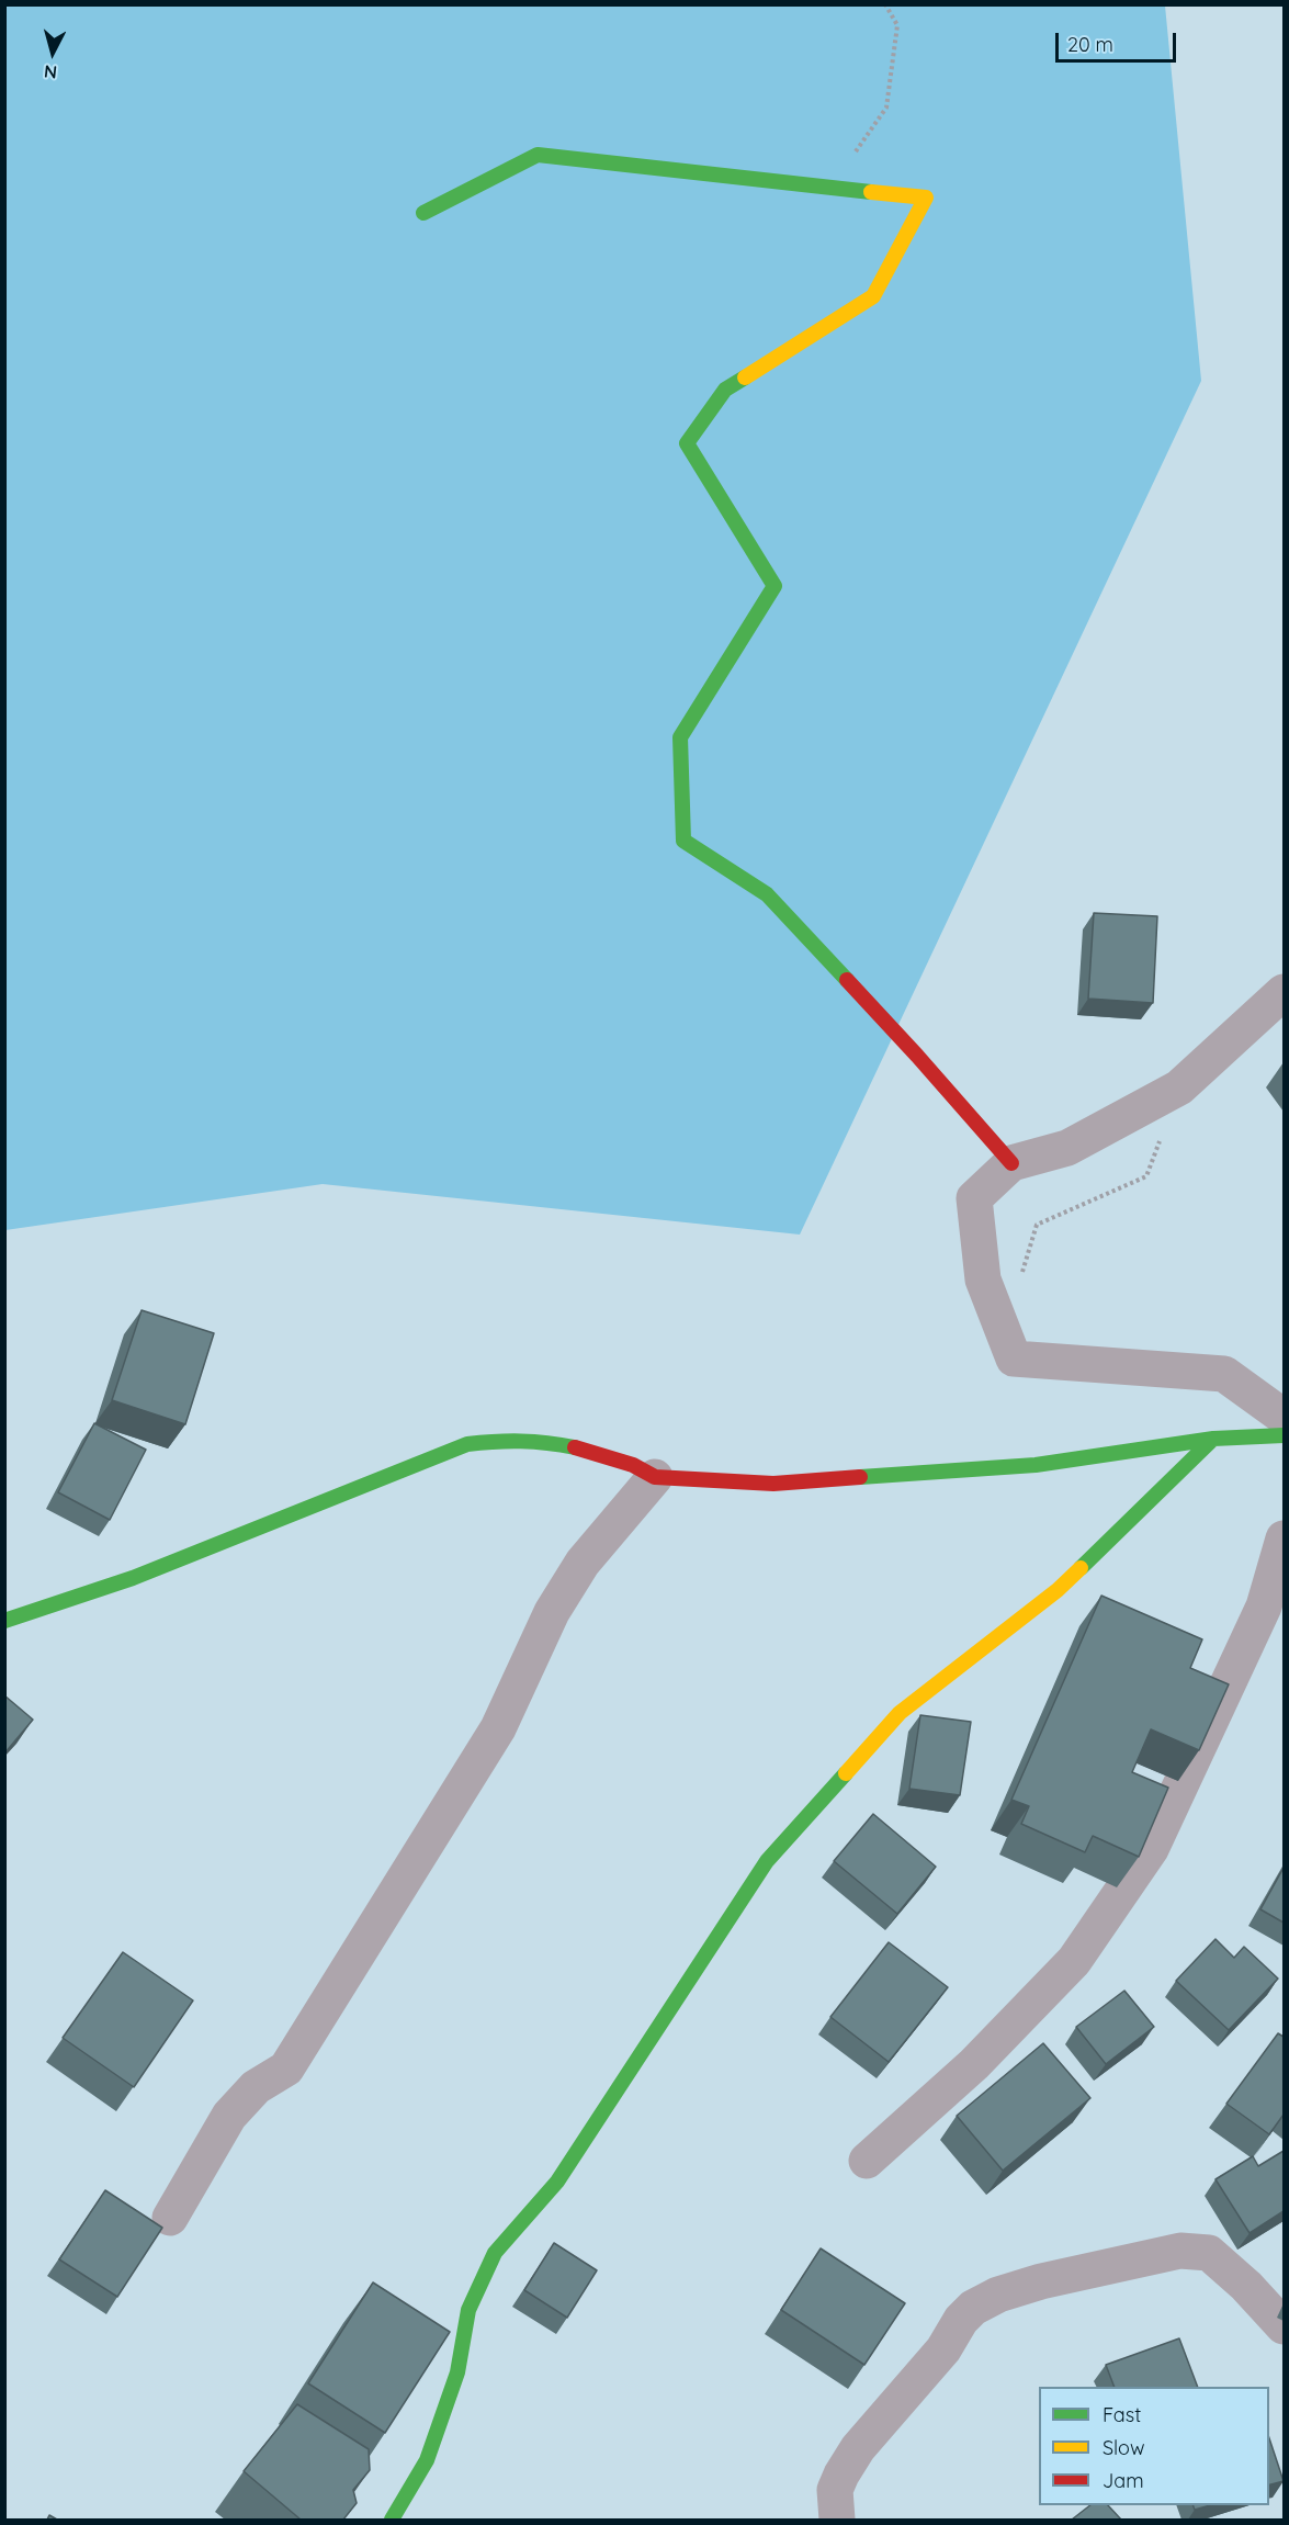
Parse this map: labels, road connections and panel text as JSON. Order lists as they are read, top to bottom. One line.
{"legend":["Fast","Slow","Jam"],"scale_bar":"20 m","north":"bottom"}
